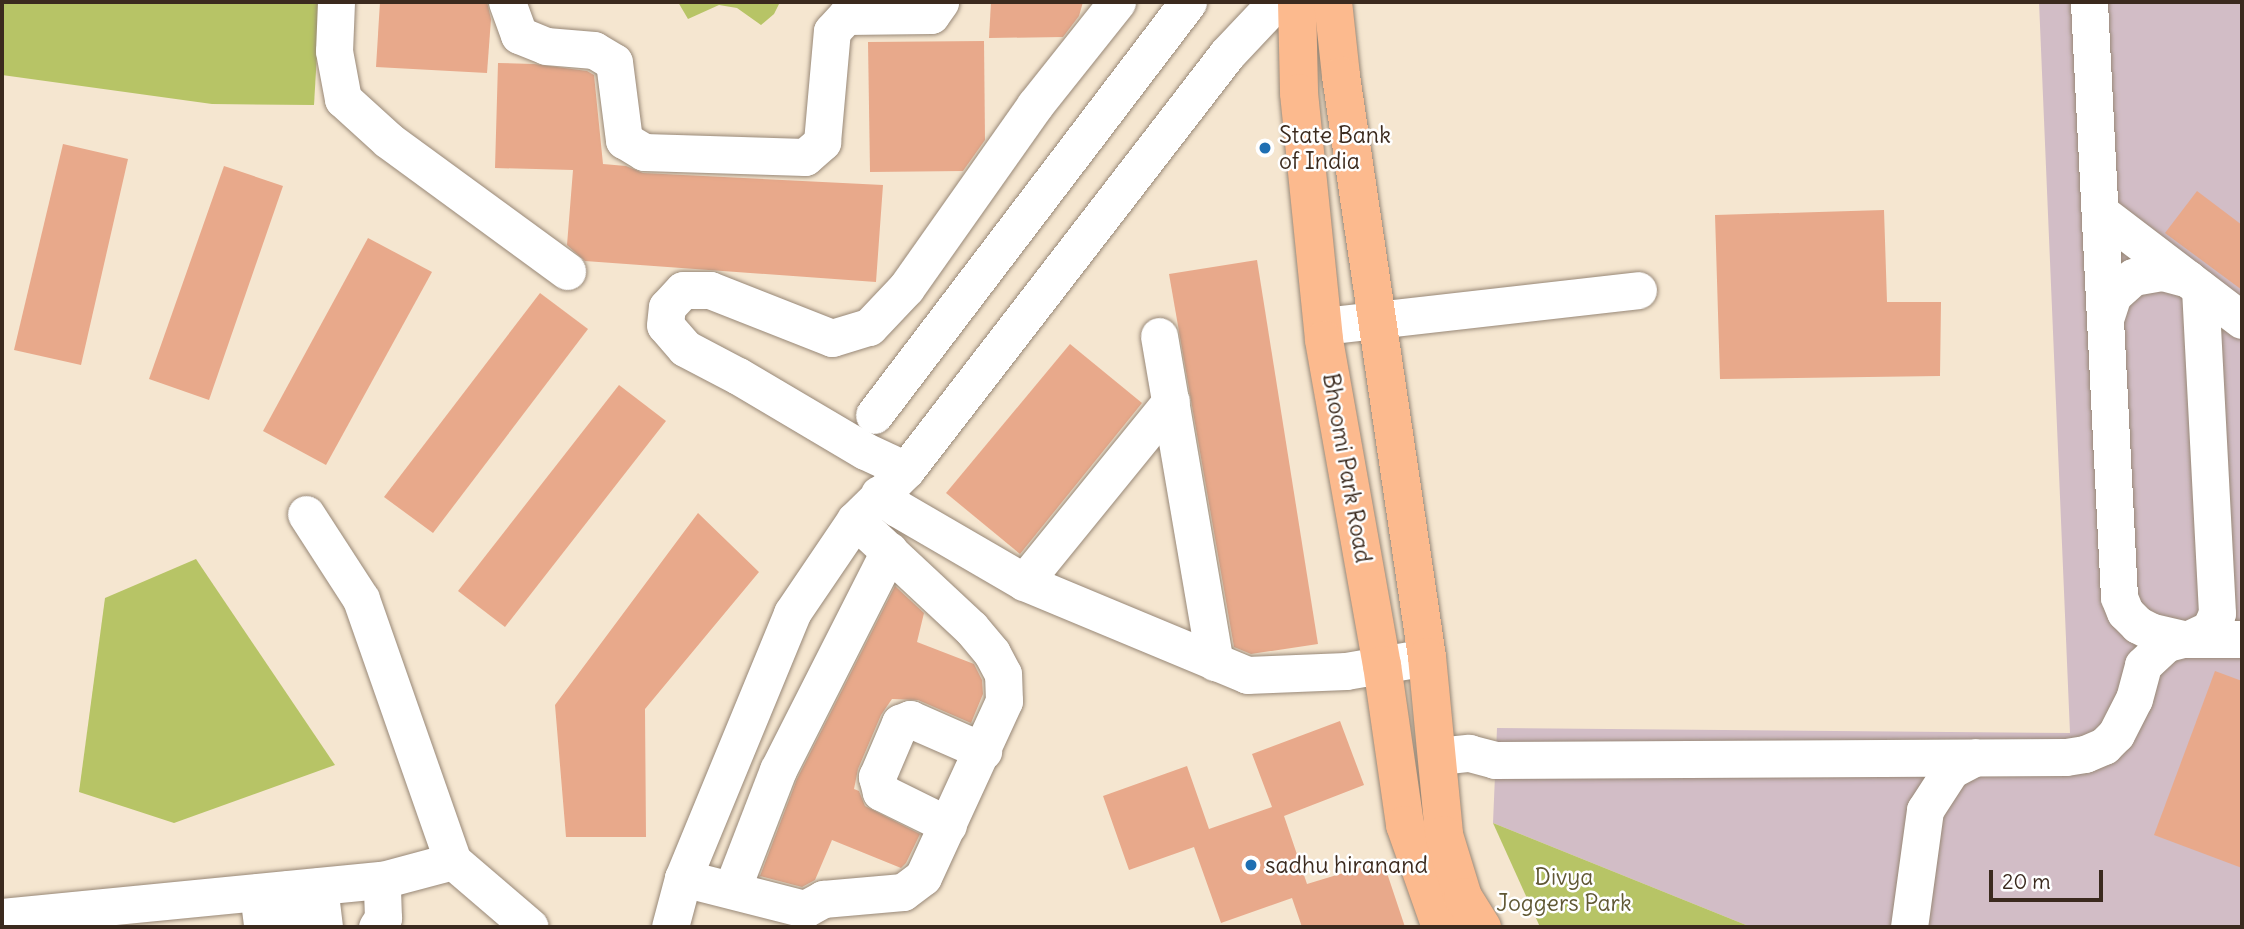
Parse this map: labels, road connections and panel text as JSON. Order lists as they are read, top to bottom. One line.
{"streets":{"main road":["Bhoomi Park Road"]},"parks":["Divya Joggers Park"],"places":["State Bank of India","sadhu hiranand"],"scale_bar":"20 m"}
